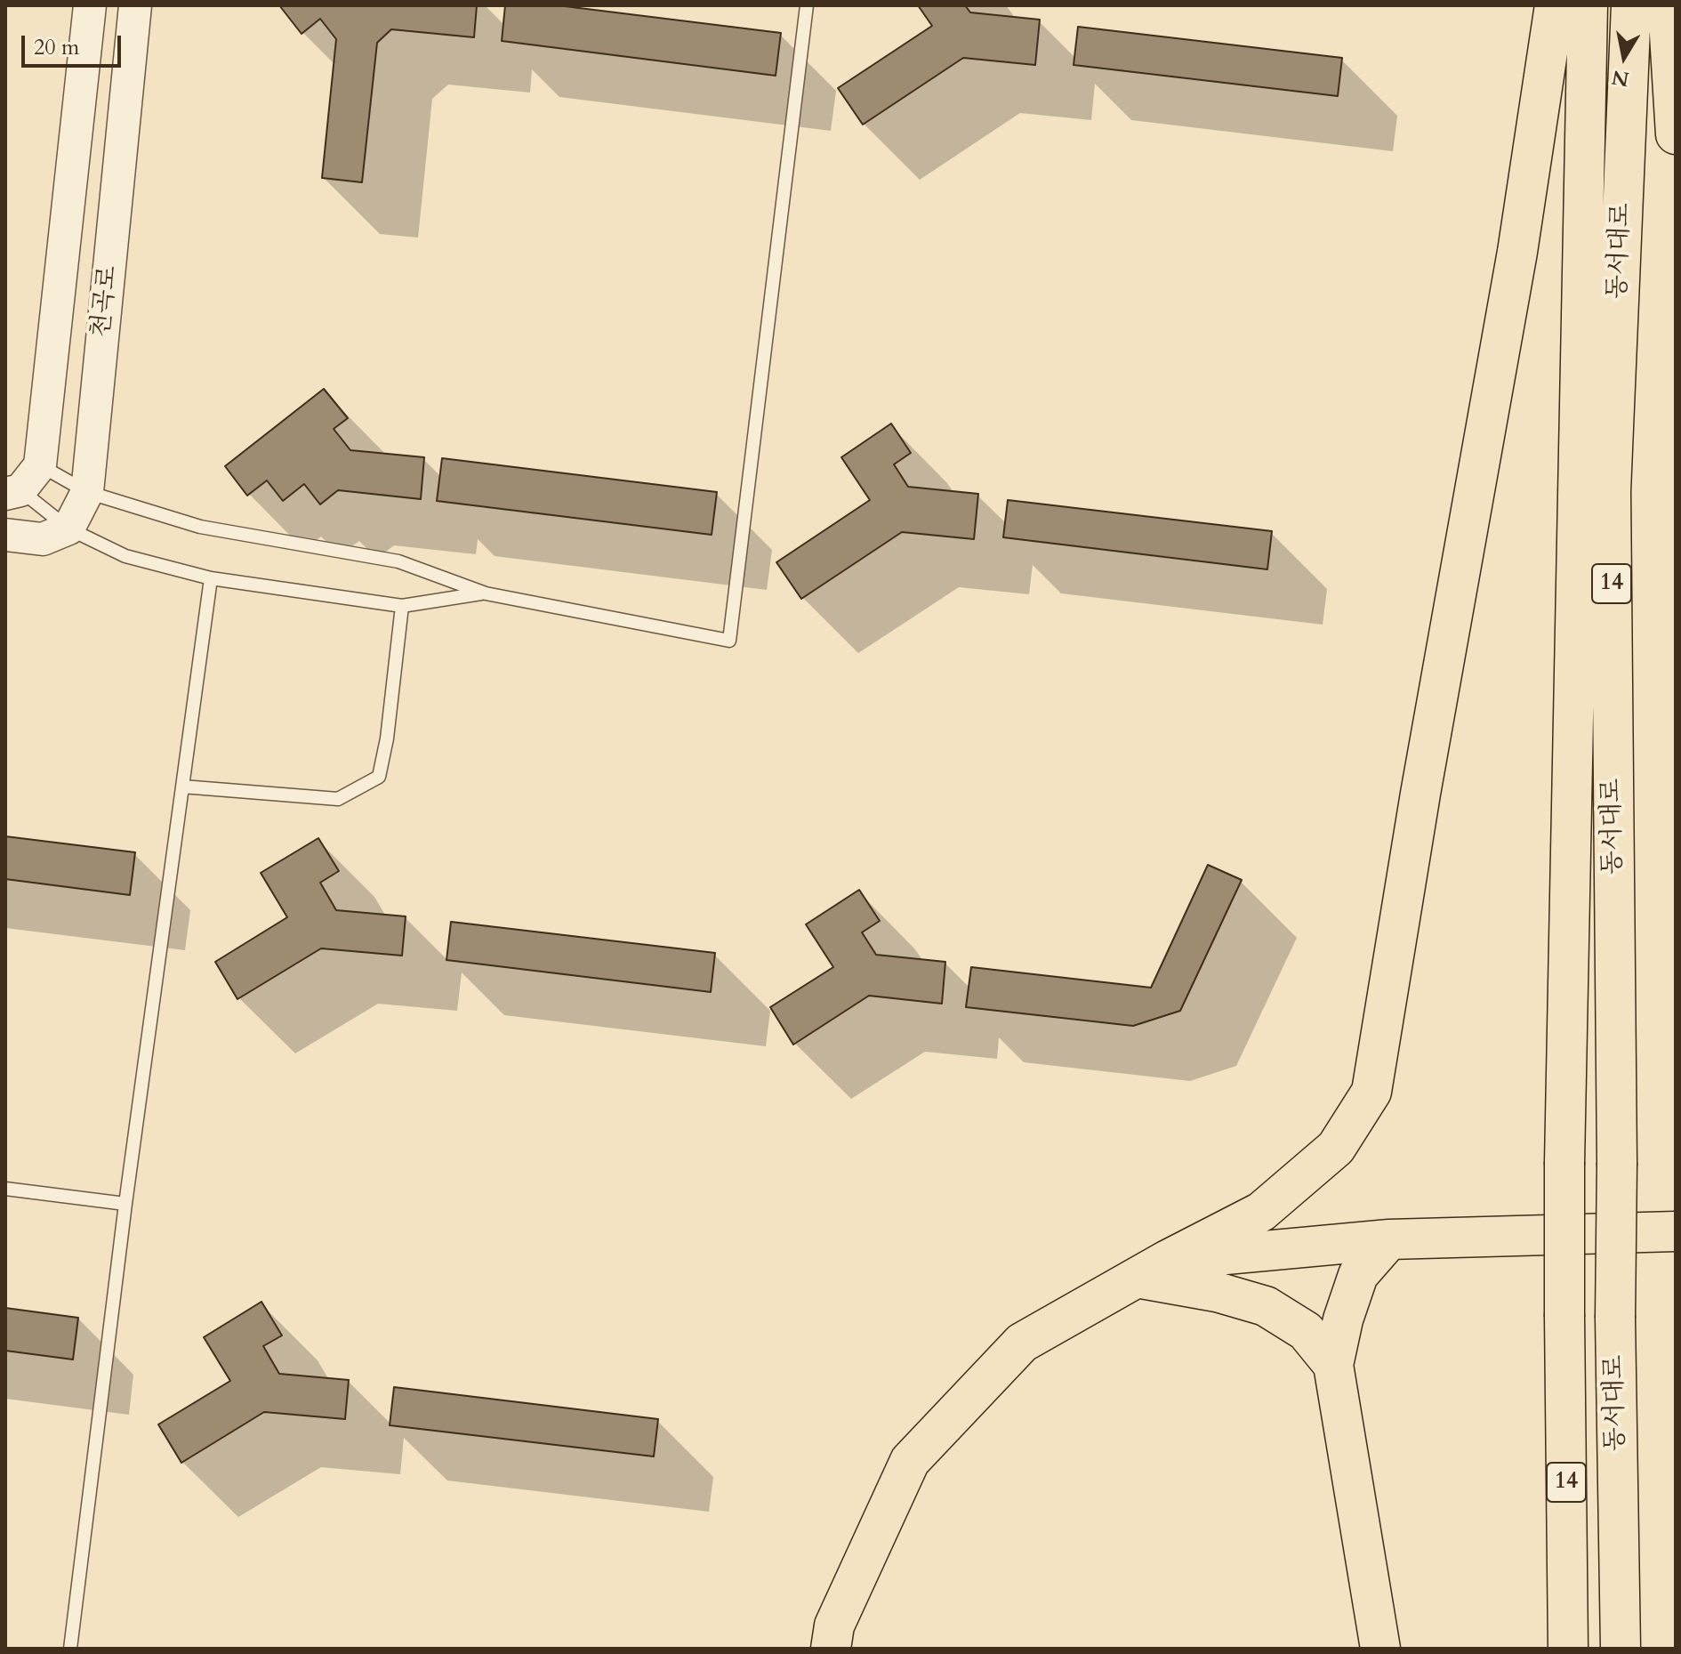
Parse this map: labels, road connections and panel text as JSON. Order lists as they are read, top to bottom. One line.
{"streets":{"highway":["동서대로","14"],"street":["천곡로"]},"scale_bar":"20 m","north":"bottom"}
